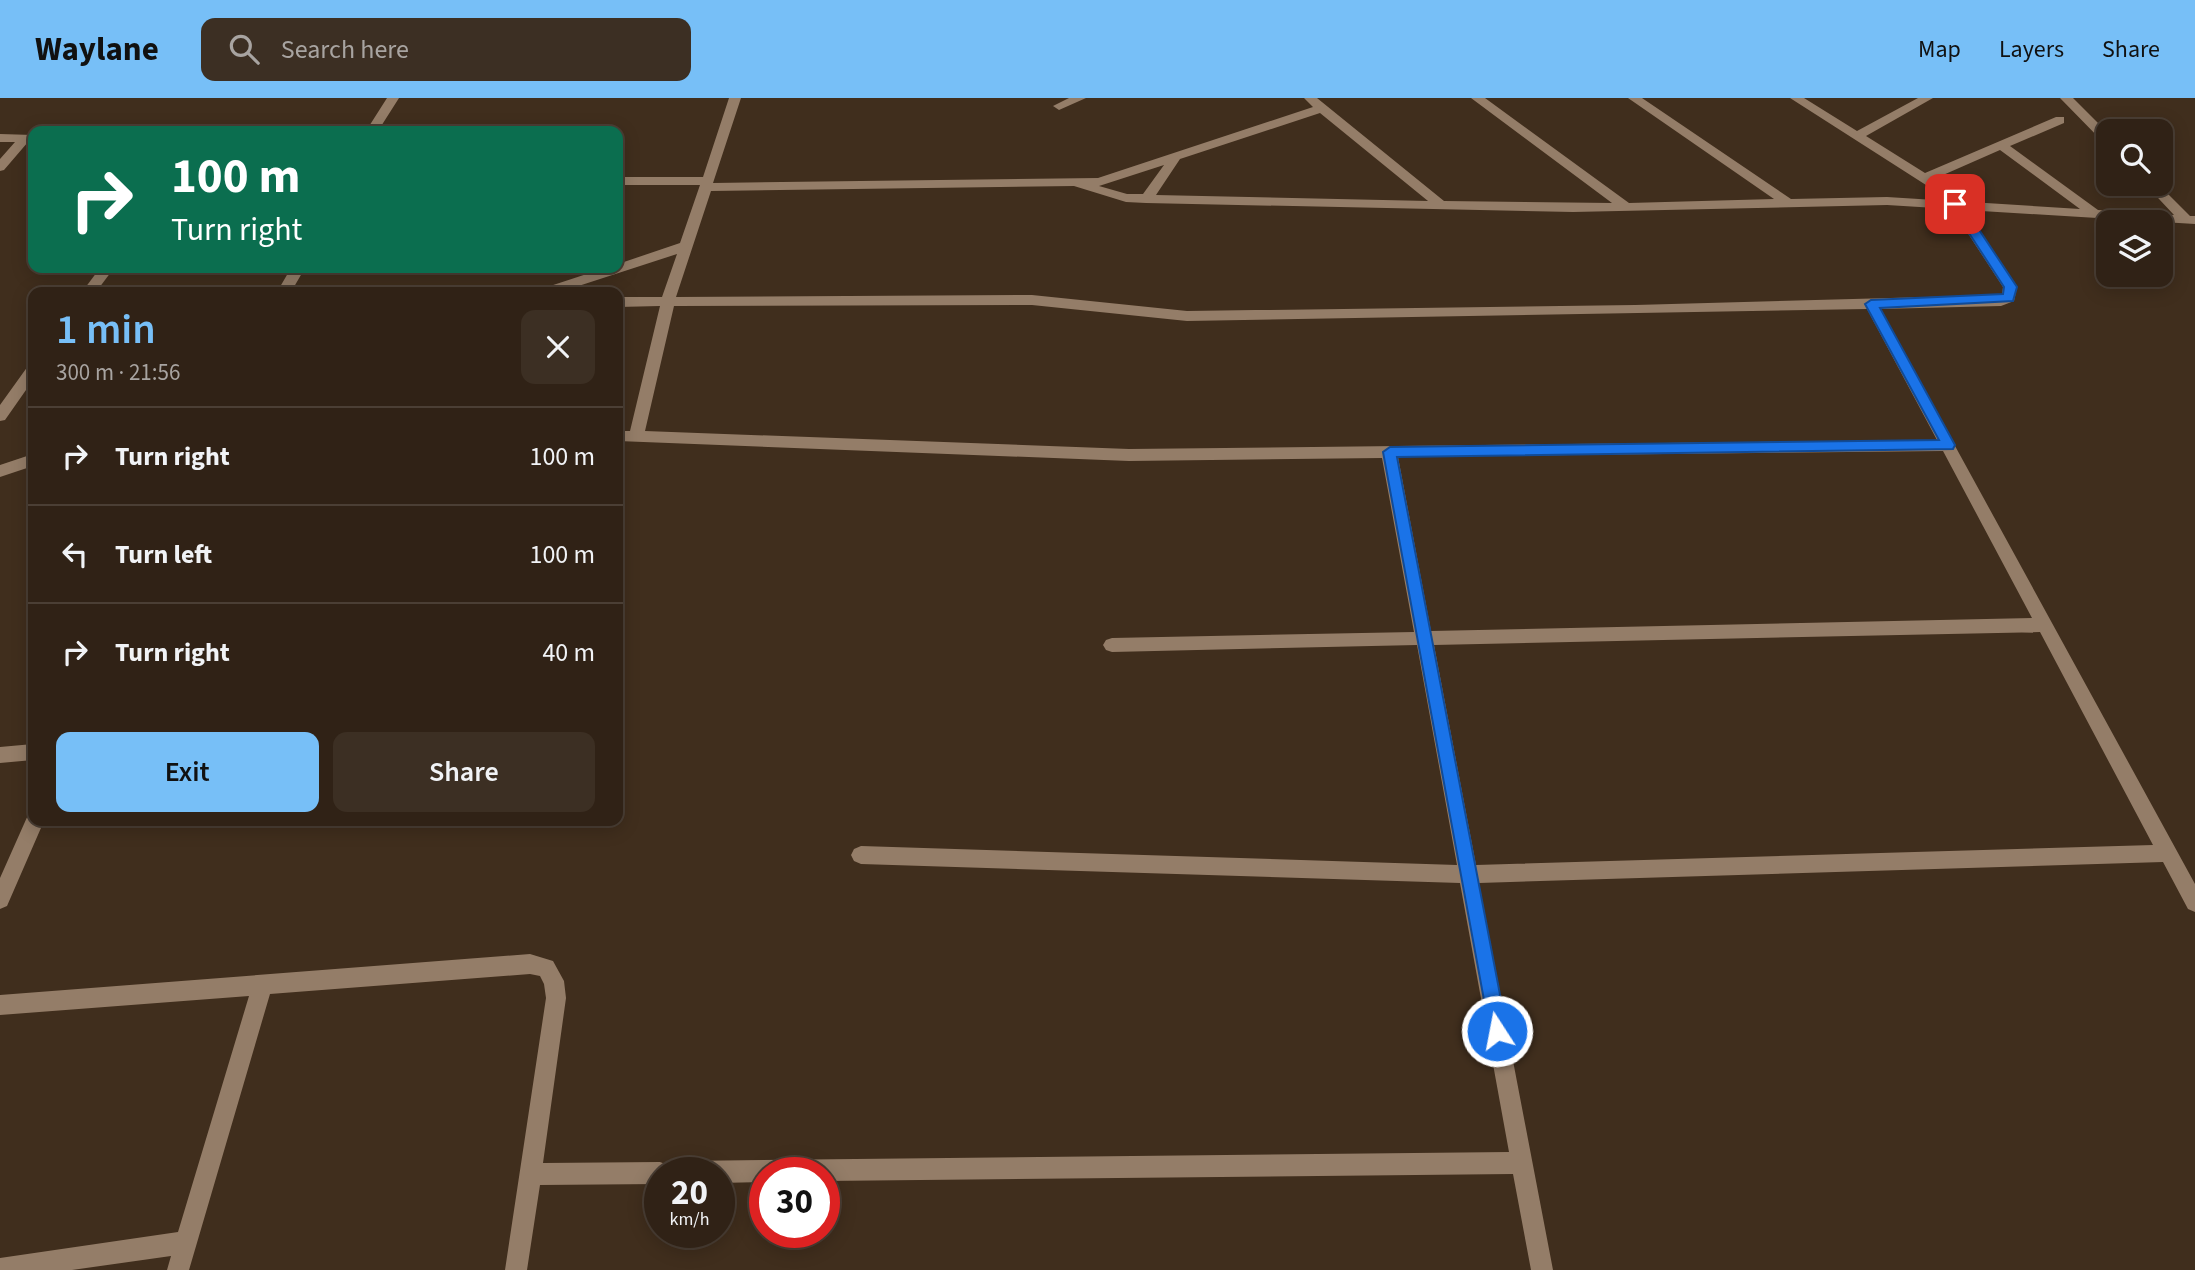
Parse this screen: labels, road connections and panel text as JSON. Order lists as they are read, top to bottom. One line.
{"page":{"header":"Waylane","search":"Search here","nav":["Map","Layers","Share"],"turn":["100 m","Turn right"],"heading":["1 min","300 m · 21:56"],"list":[{"name":"Turn right","value":"100 m"},{"name":"Turn left","value":"100 m"},{"name":"Turn right","value":"40 m"}],"buttons":["Exit","Share"],"speed":"20 km/h","limit":"30"}}
